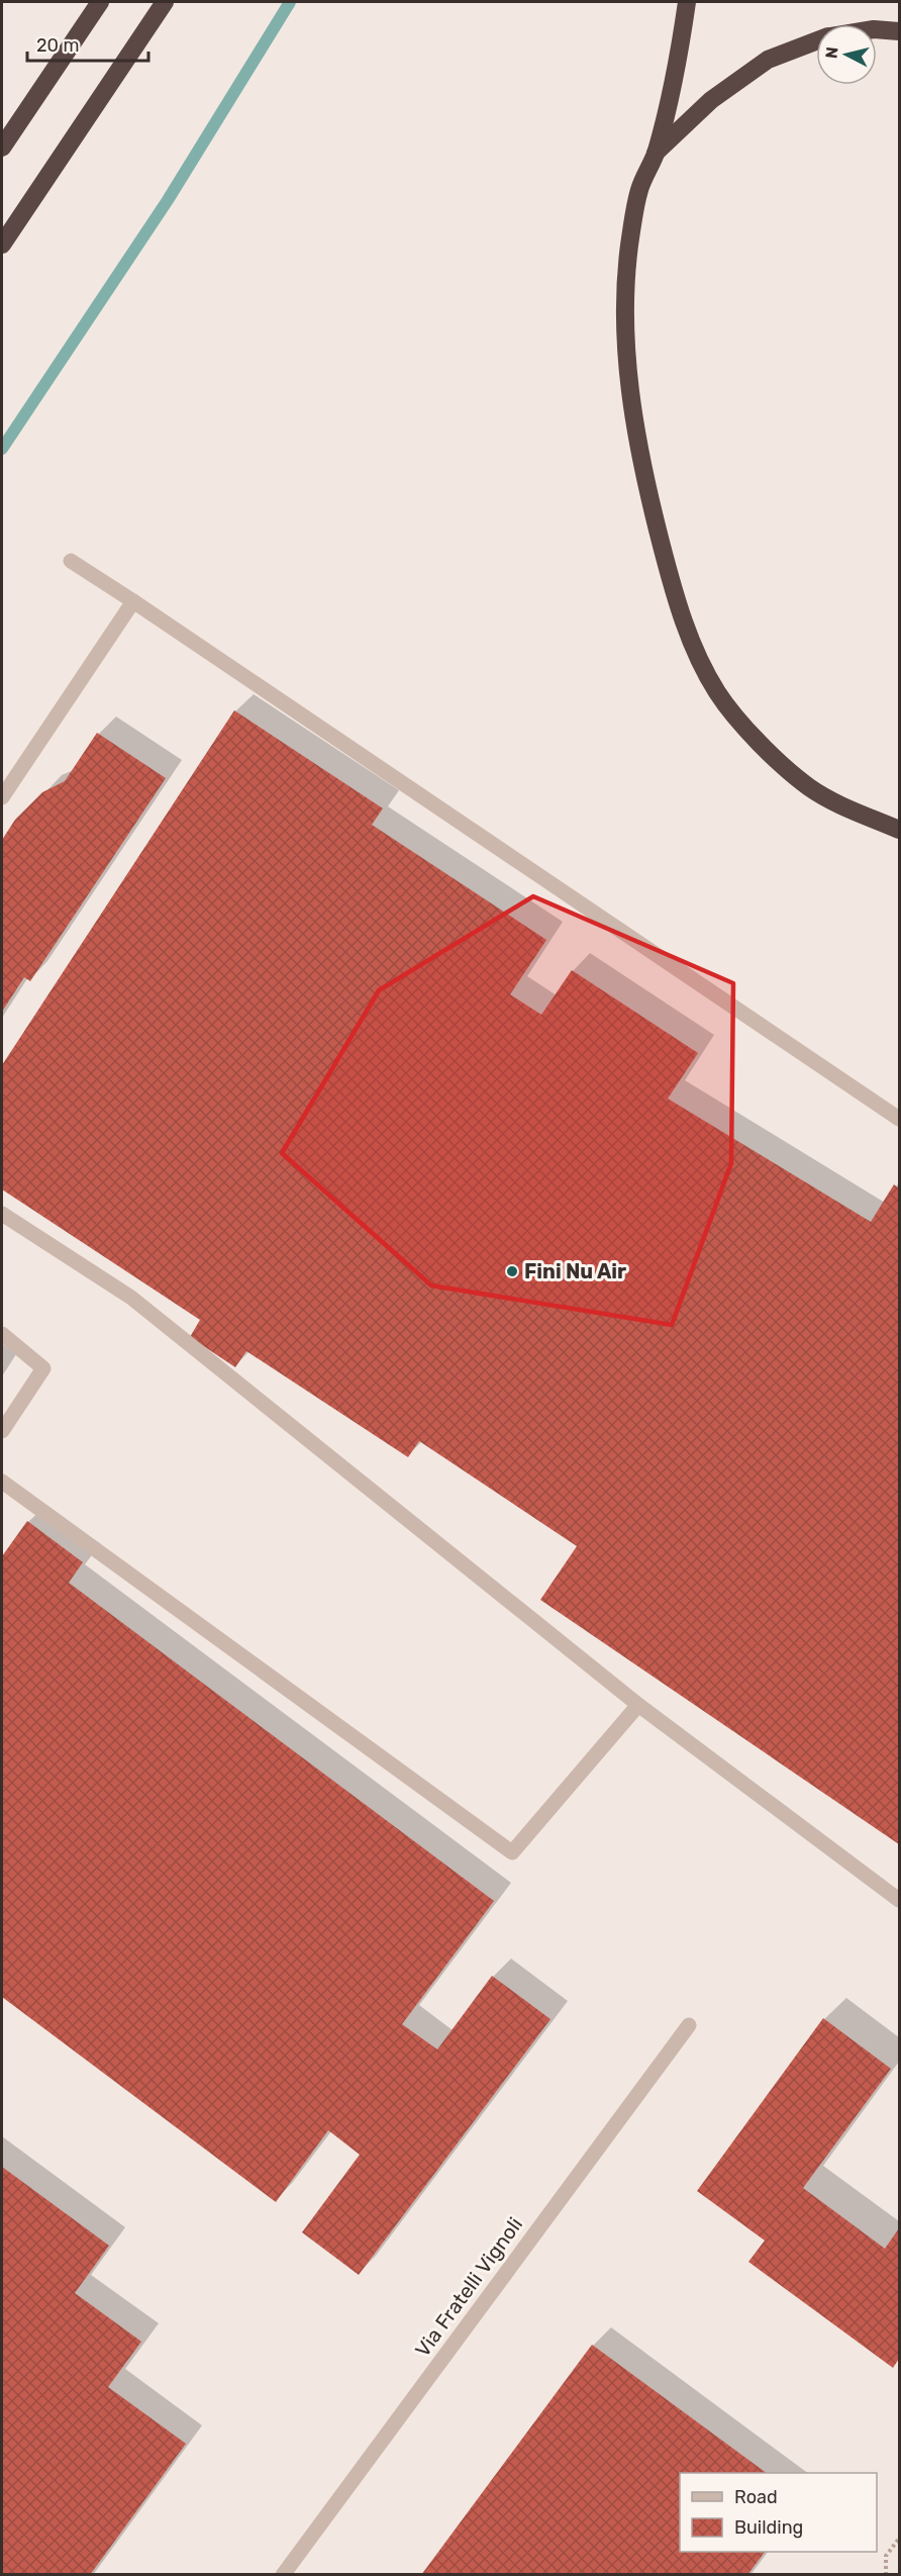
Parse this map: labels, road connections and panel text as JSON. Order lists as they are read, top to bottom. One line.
{"streets":{"street":["Via Fratelli Vignoli"]},"places":["Fini Nu Air"],"legend":["Road","Building"],"scale_bar":"20 m","north":"left"}
